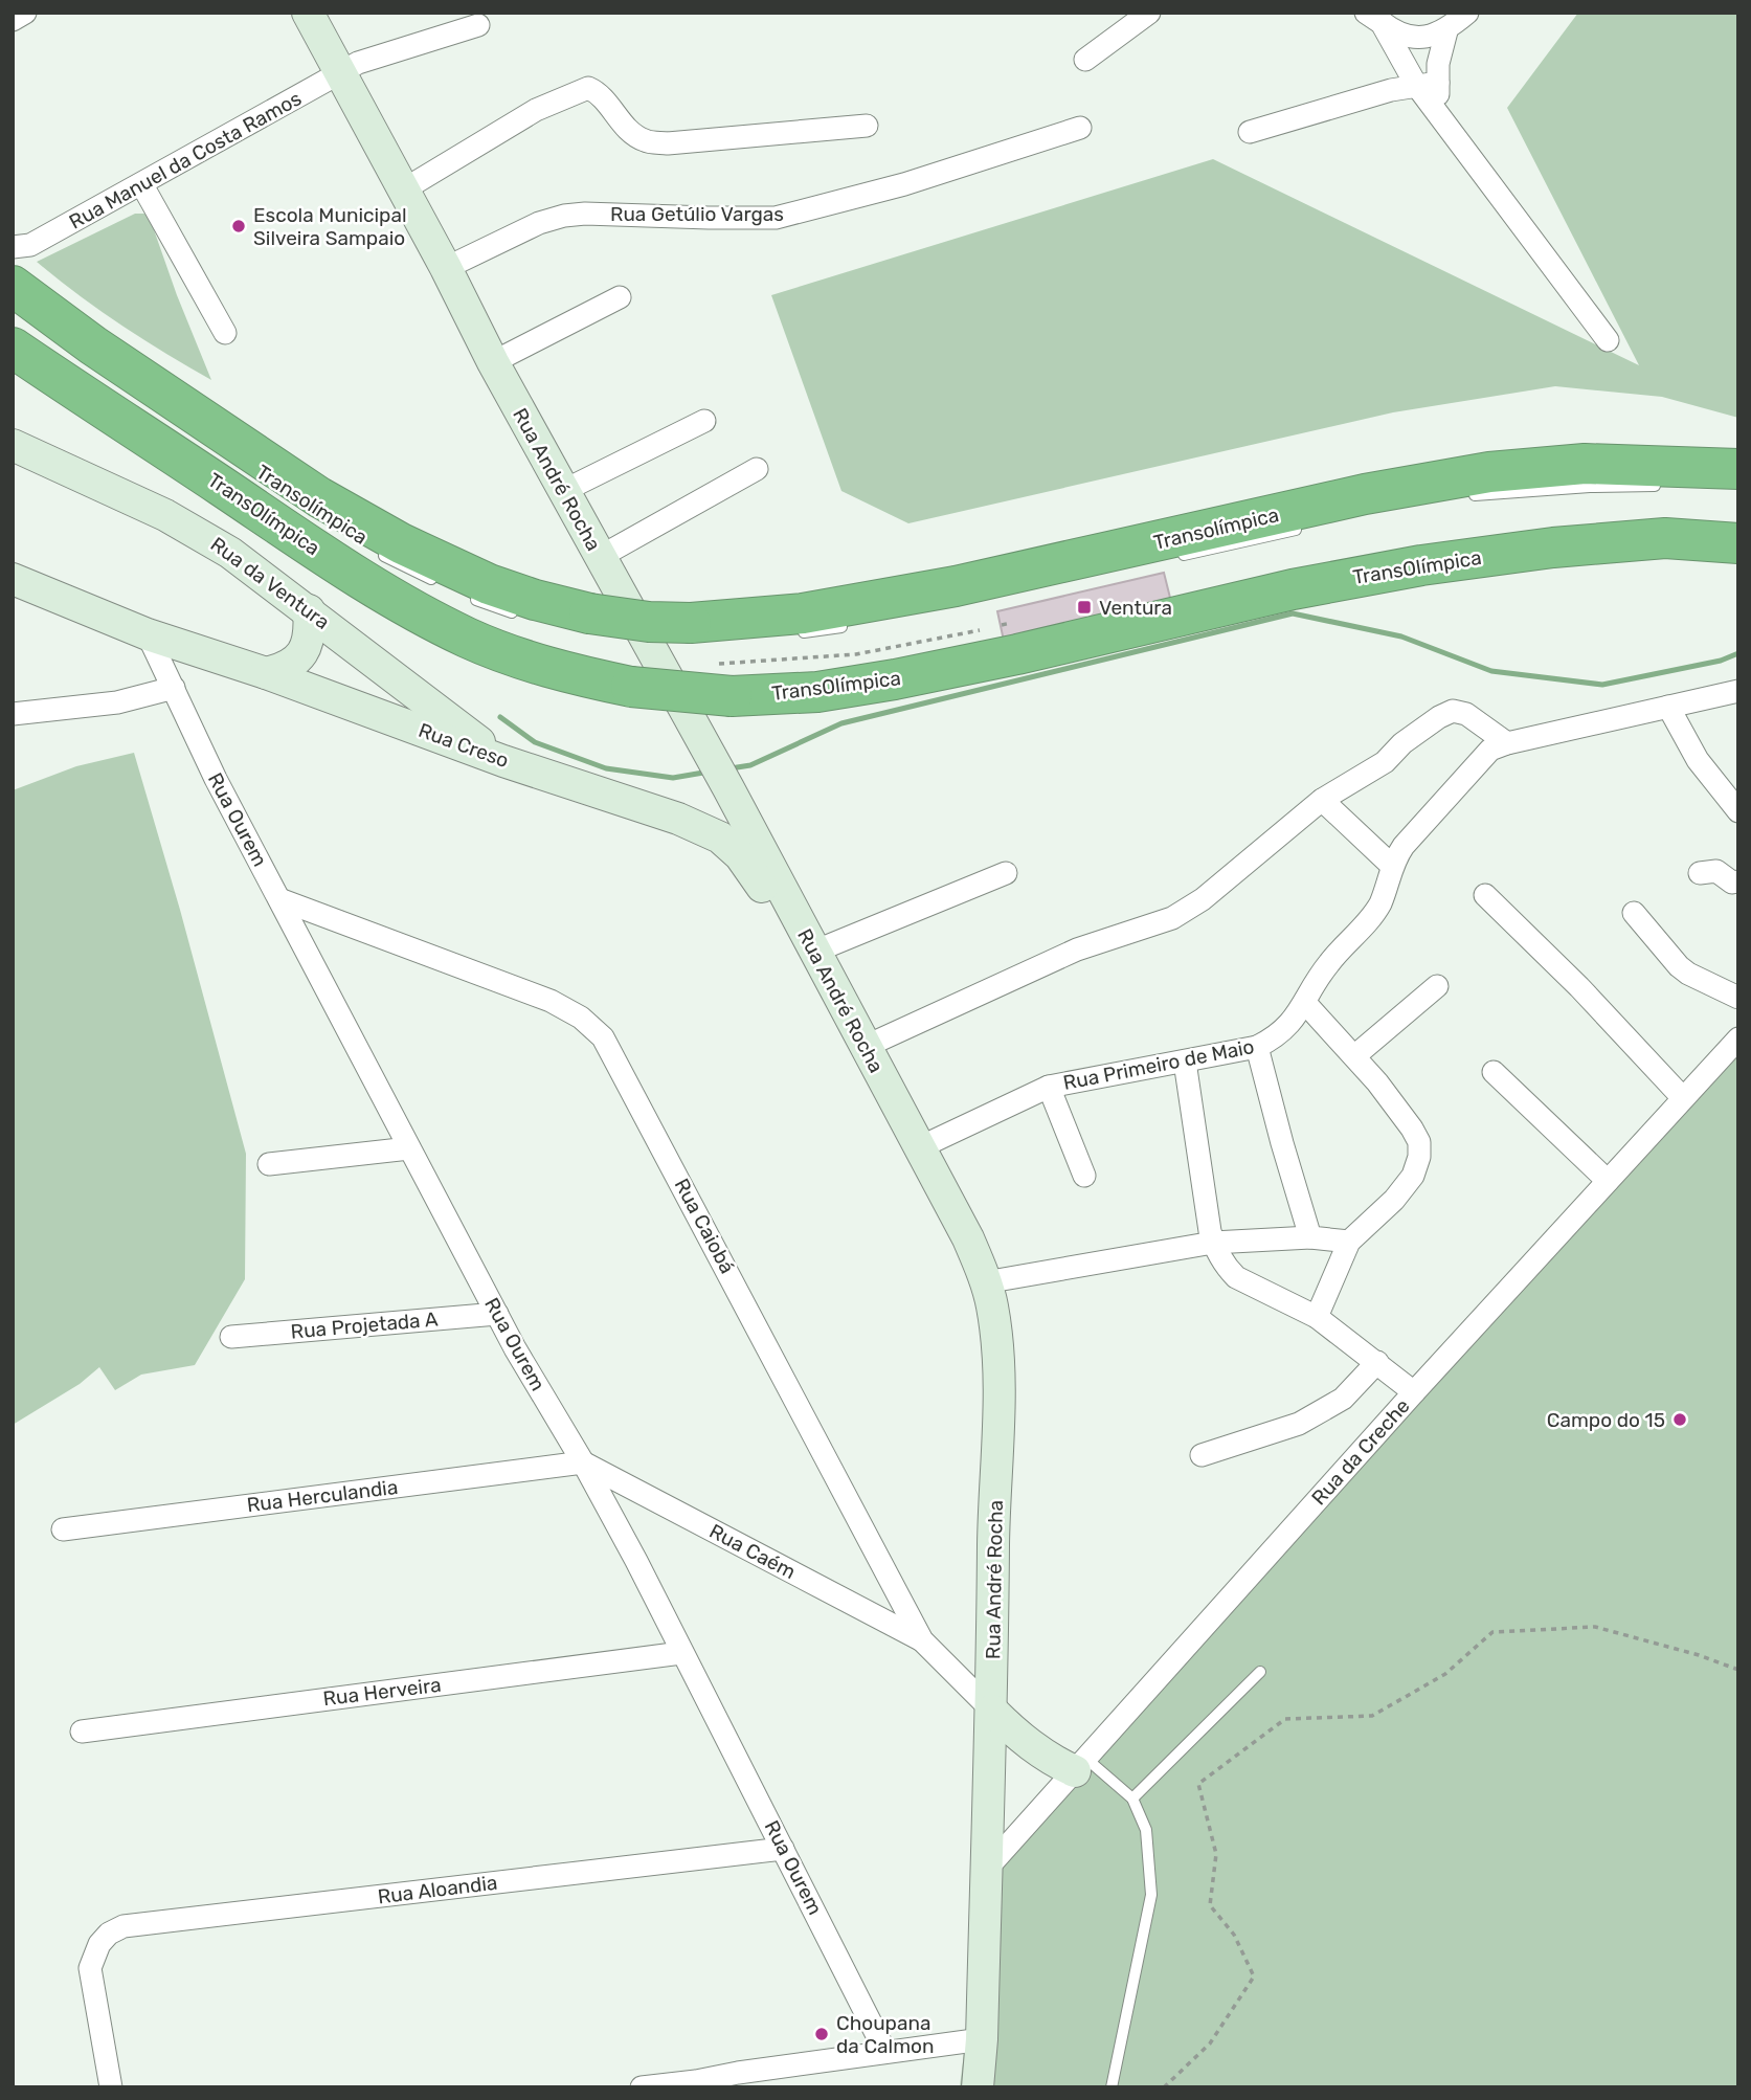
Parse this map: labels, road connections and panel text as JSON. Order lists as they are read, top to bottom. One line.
{"streets":{"highway":["TransOlímpica"],"main road":["Rua André Rocha","Rua da Ventura","Rua Creso"],"street":["Rua Manuel da Costa Ramos","Rua Getúlio Vargas","Rua Ourem","Rua Primeiro de Maio","Rua Caiobá","Rua Projetada A","Rua da Creche","Rua Herculandia","Rua Caém","Rua Herveira","Rua Aloandia"],"lane":["Transolímpica"]},"crossings":[["Rua Manuel da Costa Ramos","Rua André Rocha"],["Rua Getúlio Vargas","Rua André Rocha"],["Rua André Rocha","Rua Creso"],["Rua André Rocha","Rua Primeiro de Maio"],["Rua André Rocha","Rua Caiobá"],["Rua André Rocha","Rua da Creche"],["Rua da Ventura","Rua Creso"],["Rua Creso","Rua Ourem"],["Rua Ourem","Rua Caiobá"],["Rua Ourem","Rua Projetada A"],["Rua Ourem","Rua Herculandia"],["Rua Ourem","Rua Caém"],["Rua Ourem","Rua Herveira"],["Rua Ourem","Rua Aloandia"],["Rua Caiobá","Rua Caém"],["Rua Herculandia","Rua Caém"]],"places":{"other":["Escola Municipal Silveira Sampaio","Campo do 15","Choupana da Calmon"],"transit":["Ventura"]}}
